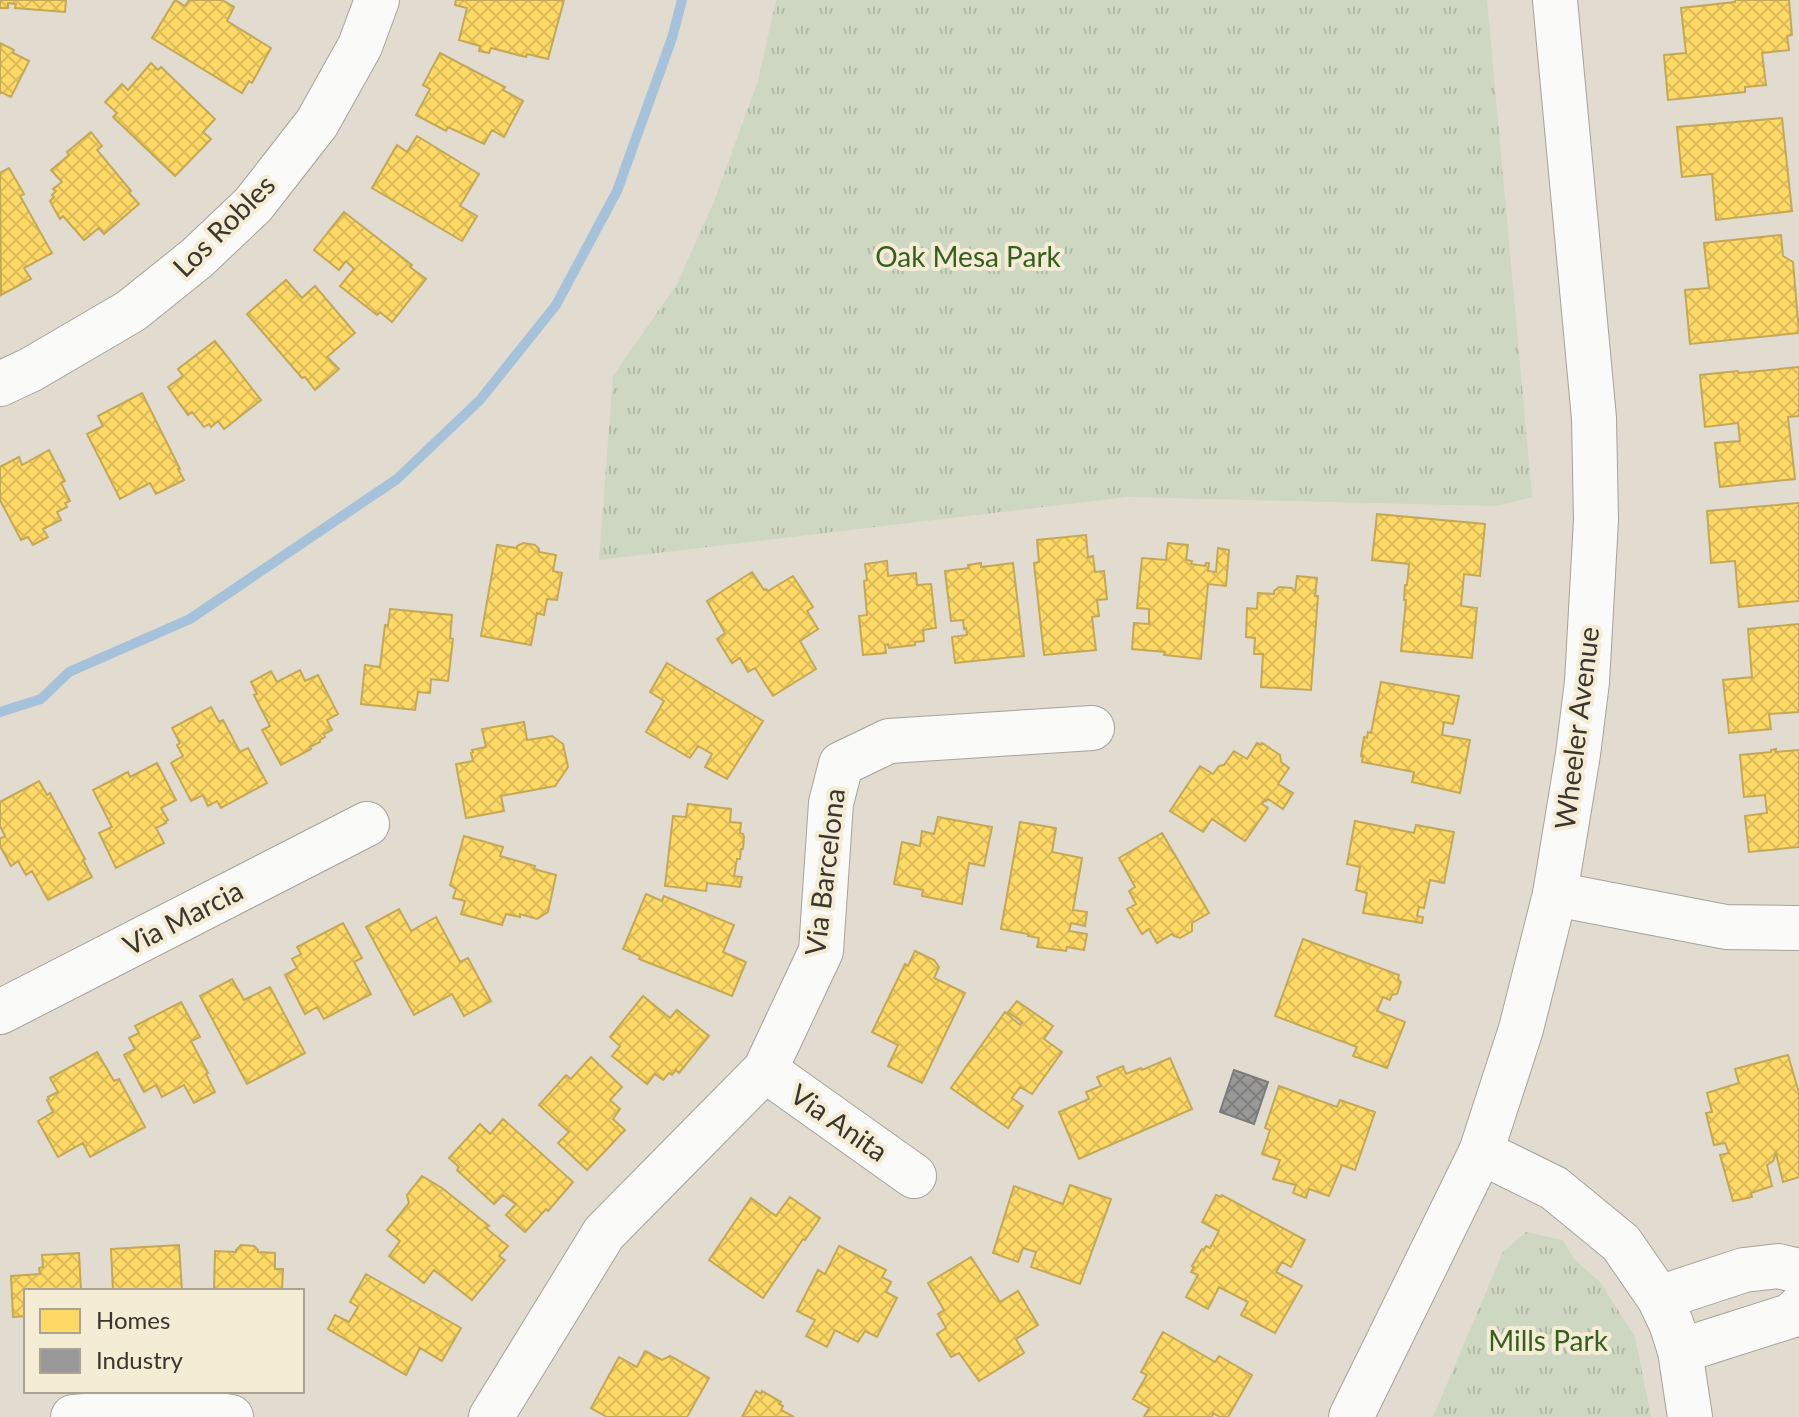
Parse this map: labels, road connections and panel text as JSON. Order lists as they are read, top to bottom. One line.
{"streets":{"street":["Los Robles","Wheeler Avenue","Via Barcelona","Via Marcia","Via Anita"]},"crossings":[["Via Barcelona","Via Anita"]],"parks":["Oak Mesa Park","Mills Park"],"legend":["Homes","Industry"]}
